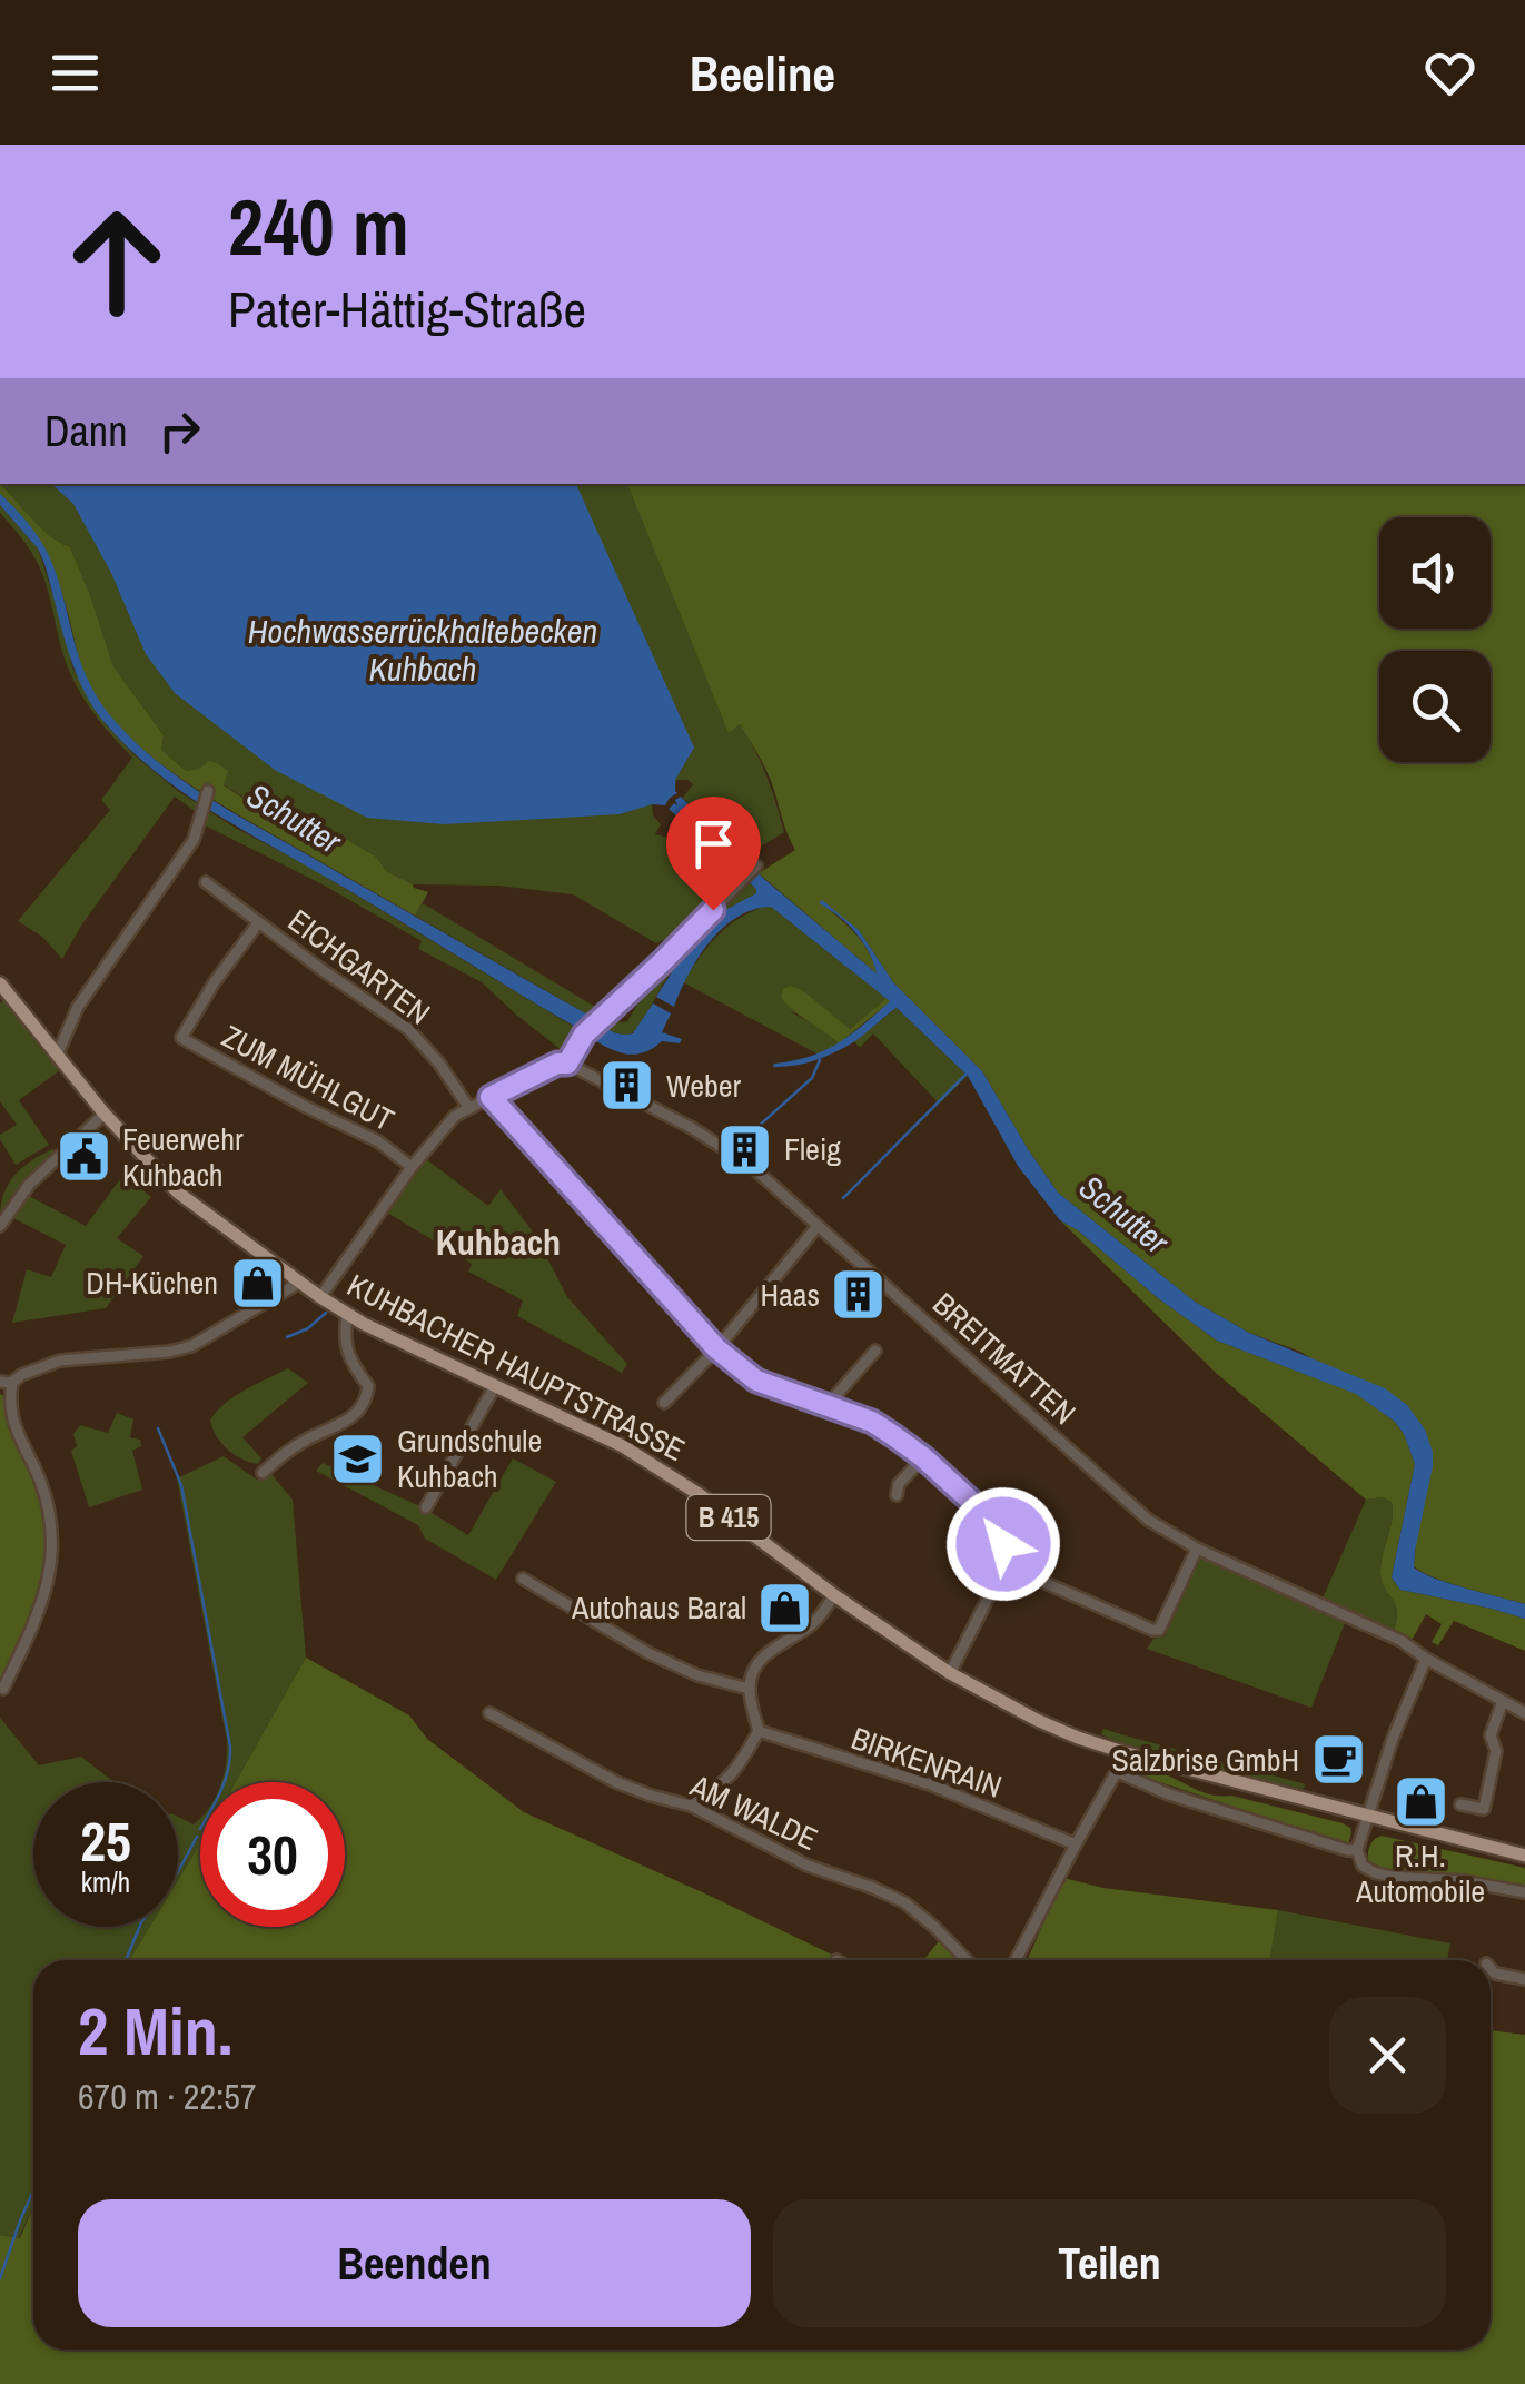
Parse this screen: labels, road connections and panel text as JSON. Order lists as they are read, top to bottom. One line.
{"streets":{"main road":["KUHBACHER HAUPTSTRASSE","B 415"],"street":["EICHGARTEN","ZUM MÜHLGUT","BREITMATTEN","BIRKENRAIN","AM WALDE"]},"crossings":[["EICHGARTEN","ZUM MÜHLGUT"],["KUHBACHER HAUPTSTRASSE","B 415"]],"districts":["Kuhbach"],"water":["Hochwasserrückhaltebecken Kuhbach","Schutter"],"places":{"building":["Weber","Fleig","Haas"],"public building":["Feuerwehr Kuhbach"],"shop":["DH-Küchen","Autohaus Baral","R.H. Automobile"],"school or university":["Grundschule Kuhbach"],"cafe":["Salzbrise GmbH"]},"page":{"header":"Beeline","turn":["240 m","Pater-Hättig-Straße"],"then":"Dann","speed":"25 km/h","limit":"30","heading":["2 Min.","670 m · 22:57"],"buttons":["Beenden","Teilen"]}}
